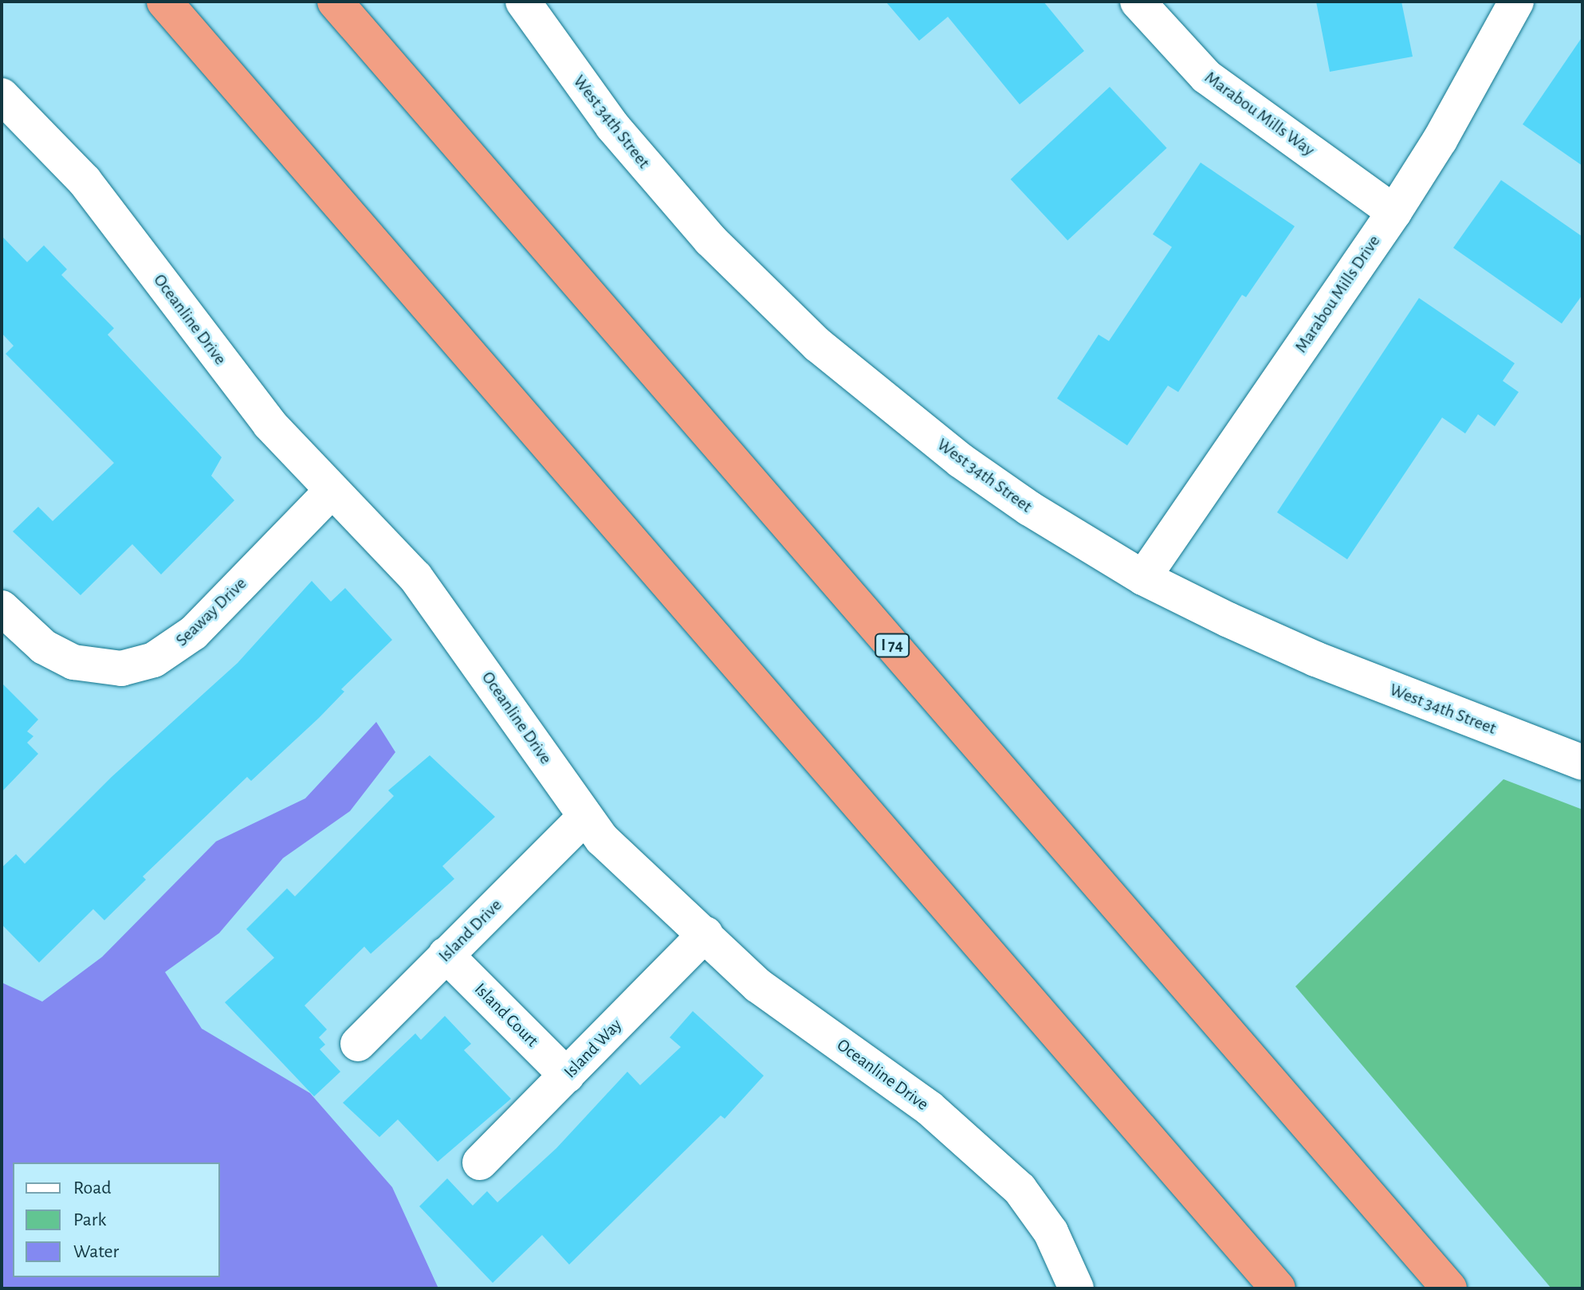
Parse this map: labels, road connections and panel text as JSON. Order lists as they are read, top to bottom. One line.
{"streets":{"highway":["I 74"],"street":["Marabou Mills Way","West 34th Street","Marabou Mills Drive","Oceanline Drive","Seaway Drive","Island Drive","Island Court","Island Way"]},"crossings":[["Marabou Mills Way","Marabou Mills Drive"],["West 34th Street","Marabou Mills Drive"],["Oceanline Drive","Seaway Drive"],["Oceanline Drive","Island Drive"],["Oceanline Drive","Island Way"],["Island Drive","Island Court"],["Island Court","Island Way"]],"legend":["Road","Park","Water"]}
